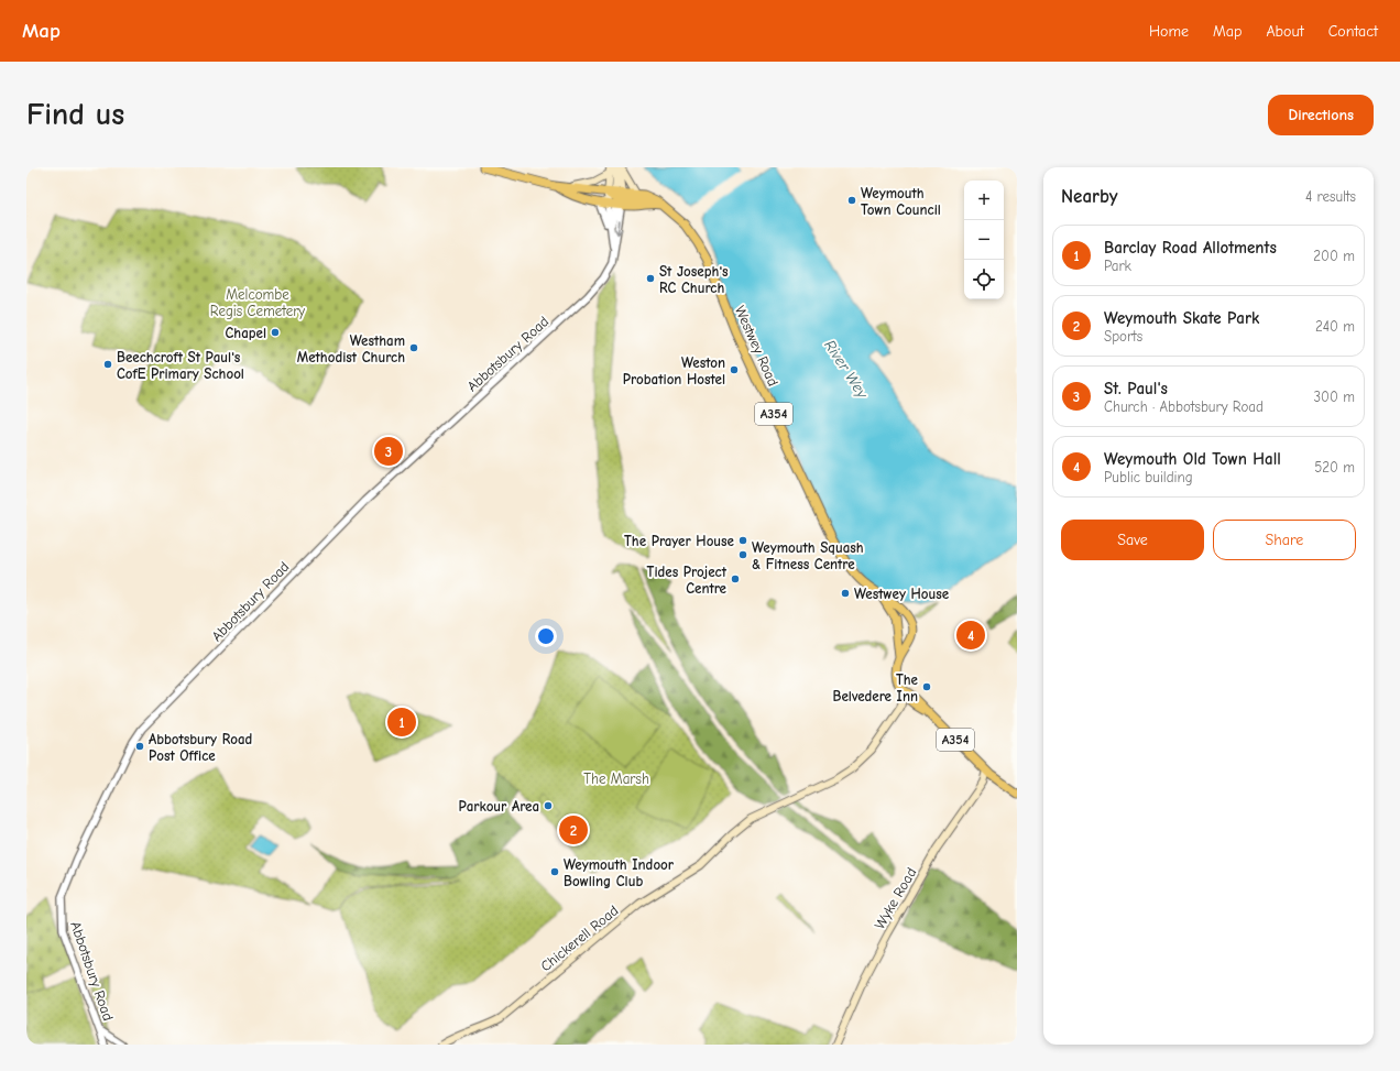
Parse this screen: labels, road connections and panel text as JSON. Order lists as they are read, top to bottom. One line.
{"streets":{"highway":["Westwey Road","A354"],"main road":["Wyke Road","Chickerell Road"],"street":["Abbotsbury Road"]},"crossings":[["Westwey Road","Abbotsbury Road"],["Westwey Road","A354"],["Abbotsbury Road","A354"],["A354","Wyke Road"],["A354","Chickerell Road"]],"water":["River Wey"],"parks":["Melcombe Regis Cemetery","The Marsh"],"places":["Weymouth Town Council","St Joseph's RC Church","Chapel","Westham Methodist Church","Beechcroft St Paul's CofE Primary School","Weston Probation Hostel","The Prayer House","Weymouth Squash & Fitness Centre","Tides Project Centre","Westwey House","The Belvedere Inn","Abbotsbury Road Post Office","Parkour Area","Weymouth Indoor Bowling Club"],"page":{"header":"Map","nav":["Home","Map","About","Contact"],"buttons":["Directions",["Save","Share"]],"title":"Find us","heading":["Nearby","4 results"],"map_buttons":["+","−"],"list":[{"mark":"1","name":"Barclay Road Allotments","note":"Park","value":"200 m"},{"mark":"2","name":"Weymouth Skate Park","note":"Sports","value":"240 m"},{"mark":"3","name":"St. Paul's","note":"Church · Abbotsbury Road","value":"300 m"},{"mark":"4","name":"Weymouth Old Town Hall","note":"Public building","value":"520 m"}],"pins":["3","4","1","2"]}}
